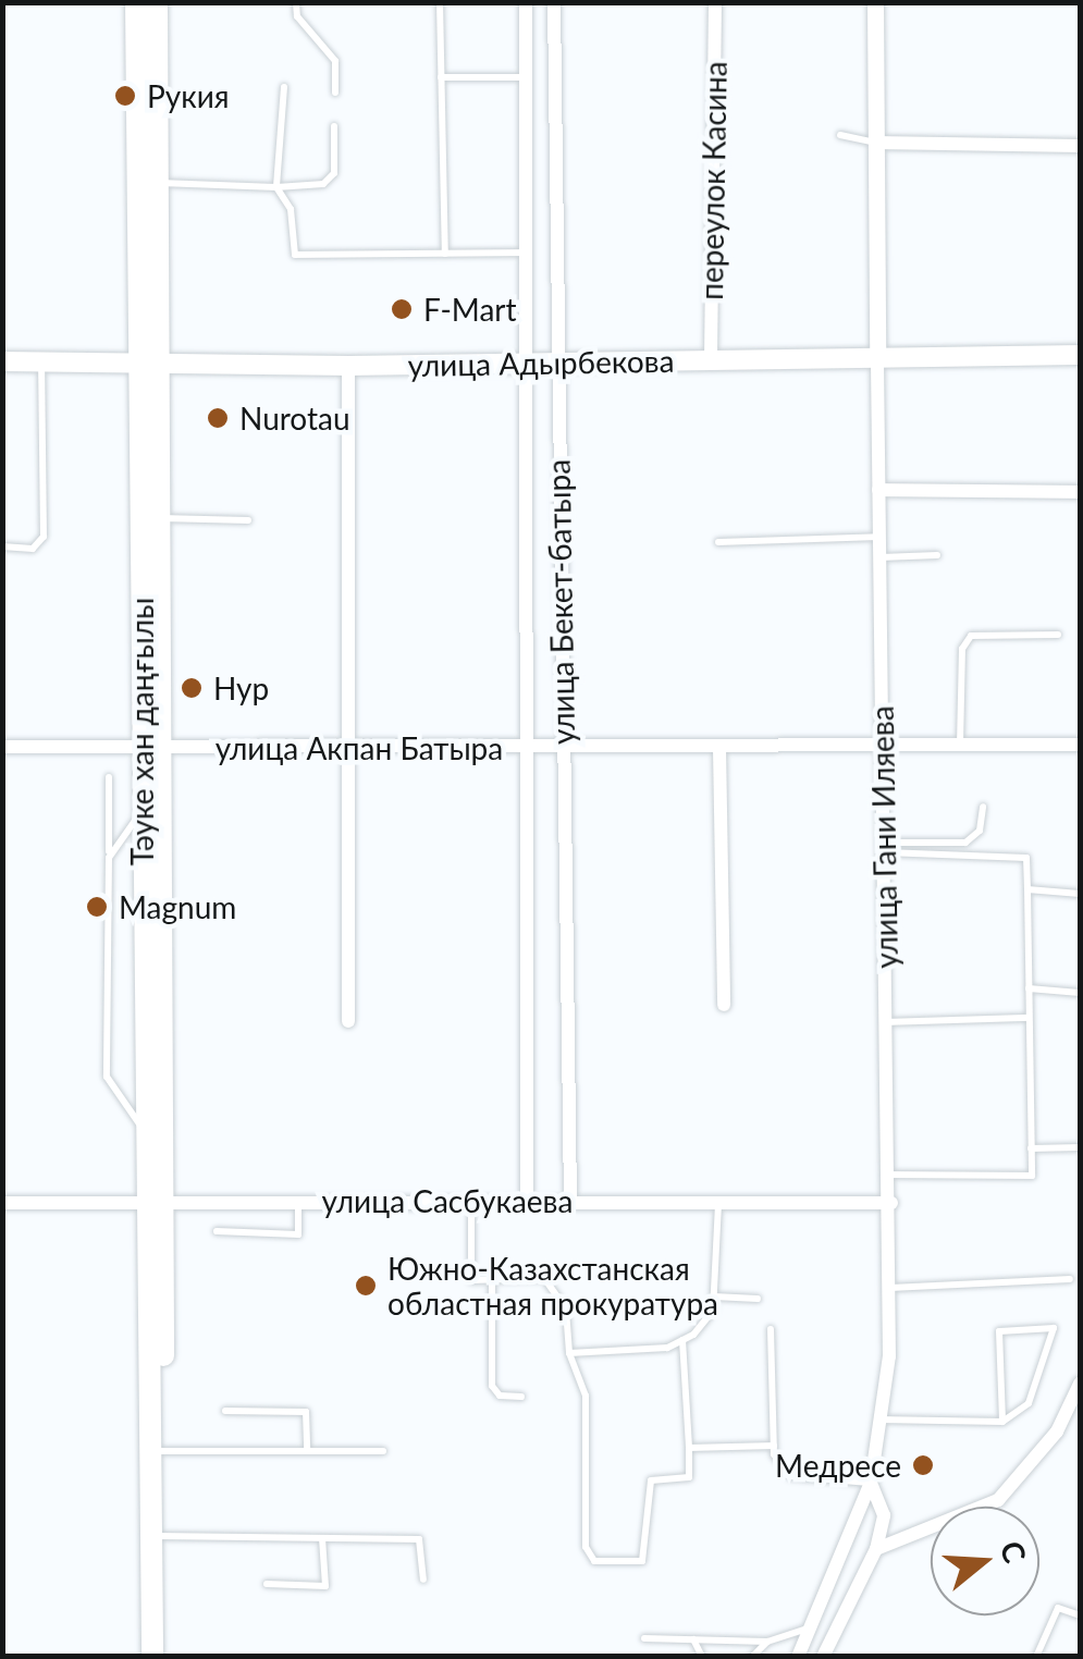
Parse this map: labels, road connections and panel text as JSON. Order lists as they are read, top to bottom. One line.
{"streets":{"main road":["улица Адырбекова","Тәуке хан даңғылы"],"street":["переулок Касина","улица Бекет-батыра","улица Акпан Батыра","улица Гани Иляева","улица Сасбукаева"]},"crossings":[["переулок Касина","улица Адырбекова"],["улица Адырбекова","улица Бекет-батыра"],["улица Адырбекова","Тәуке хан даңғылы"],["улица Адырбекова","улица Гани Иляева"],["улица Бекет-батыра","улица Акпан Батыра"],["улица Бекет-батыра","улица Сасбукаева"],["Тәуке хан даңғылы","улица Акпан Батыра"],["Тәуке хан даңғылы","улица Сасбукаева"],["улица Акпан Батыра","улица Гани Иляева"],["улица Гани Иляева","улица Сасбукаева"]],"places":["Рукия","F-Mart","Nurotau","Нур","Magnum","Южно-Казахстанская областная прокуратура","Медресе"],"north":"right"}
